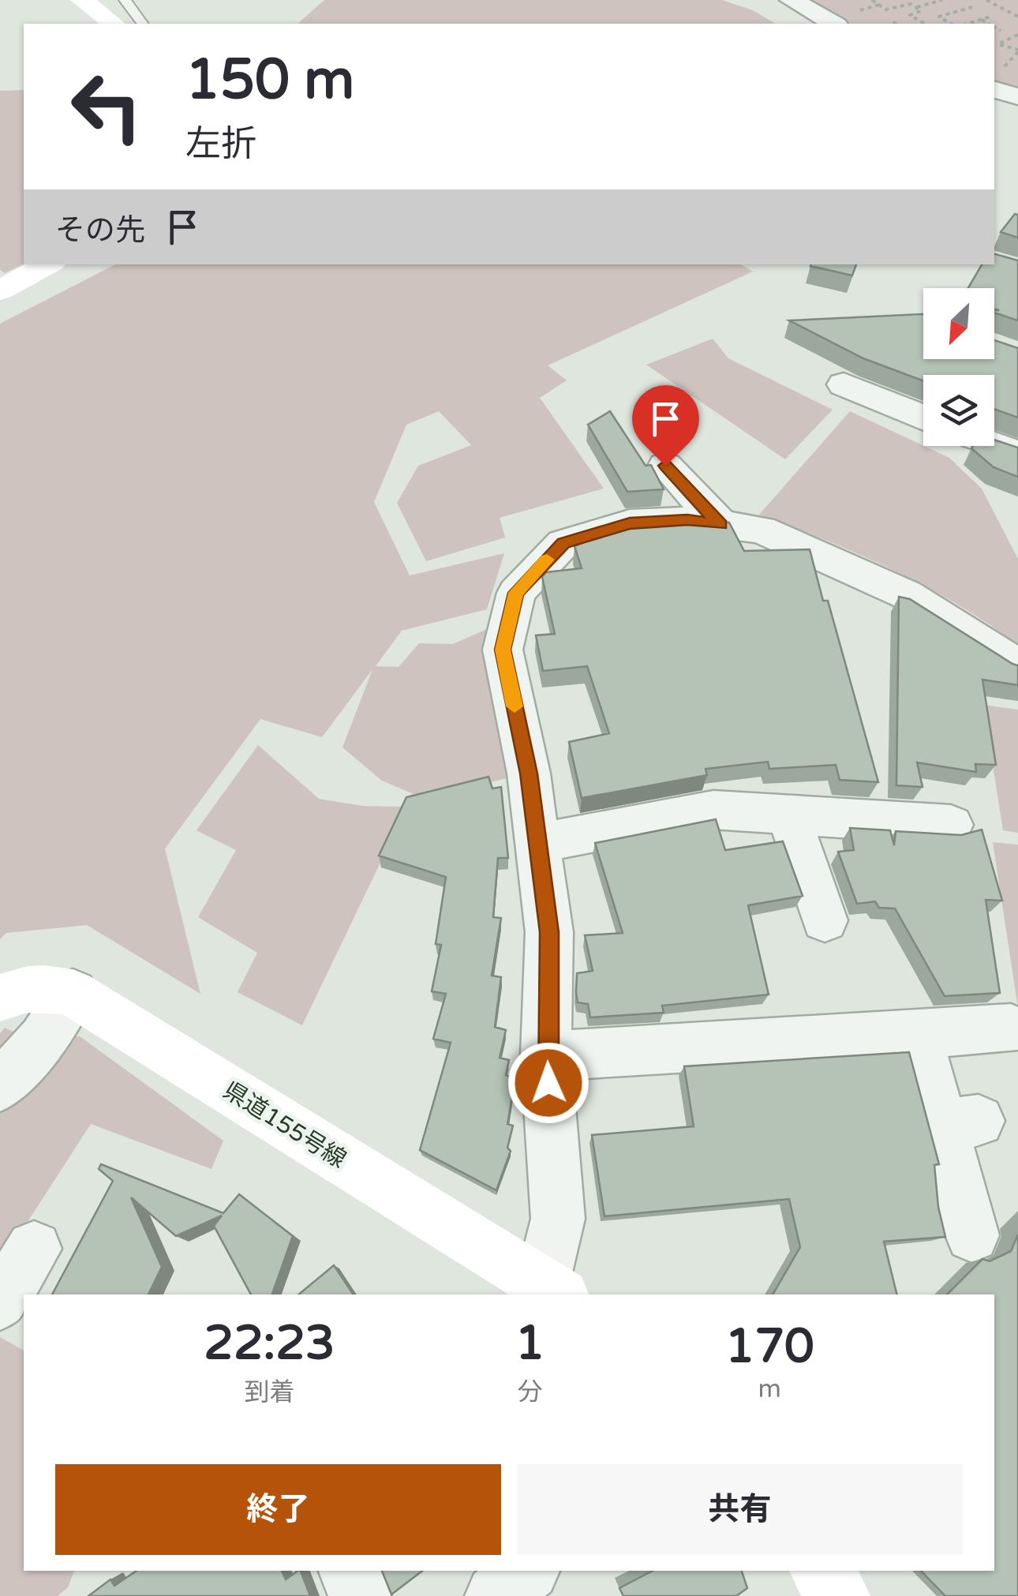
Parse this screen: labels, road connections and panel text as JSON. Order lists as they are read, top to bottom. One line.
{"streets":{"main road":["県道155号線"]},"north":"bottom left","page":{"turn":["150 m","左折"],"then":"その先","eta":["22:23","到着","1","分","170","m"],"buttons":["終了","共有"]}}
